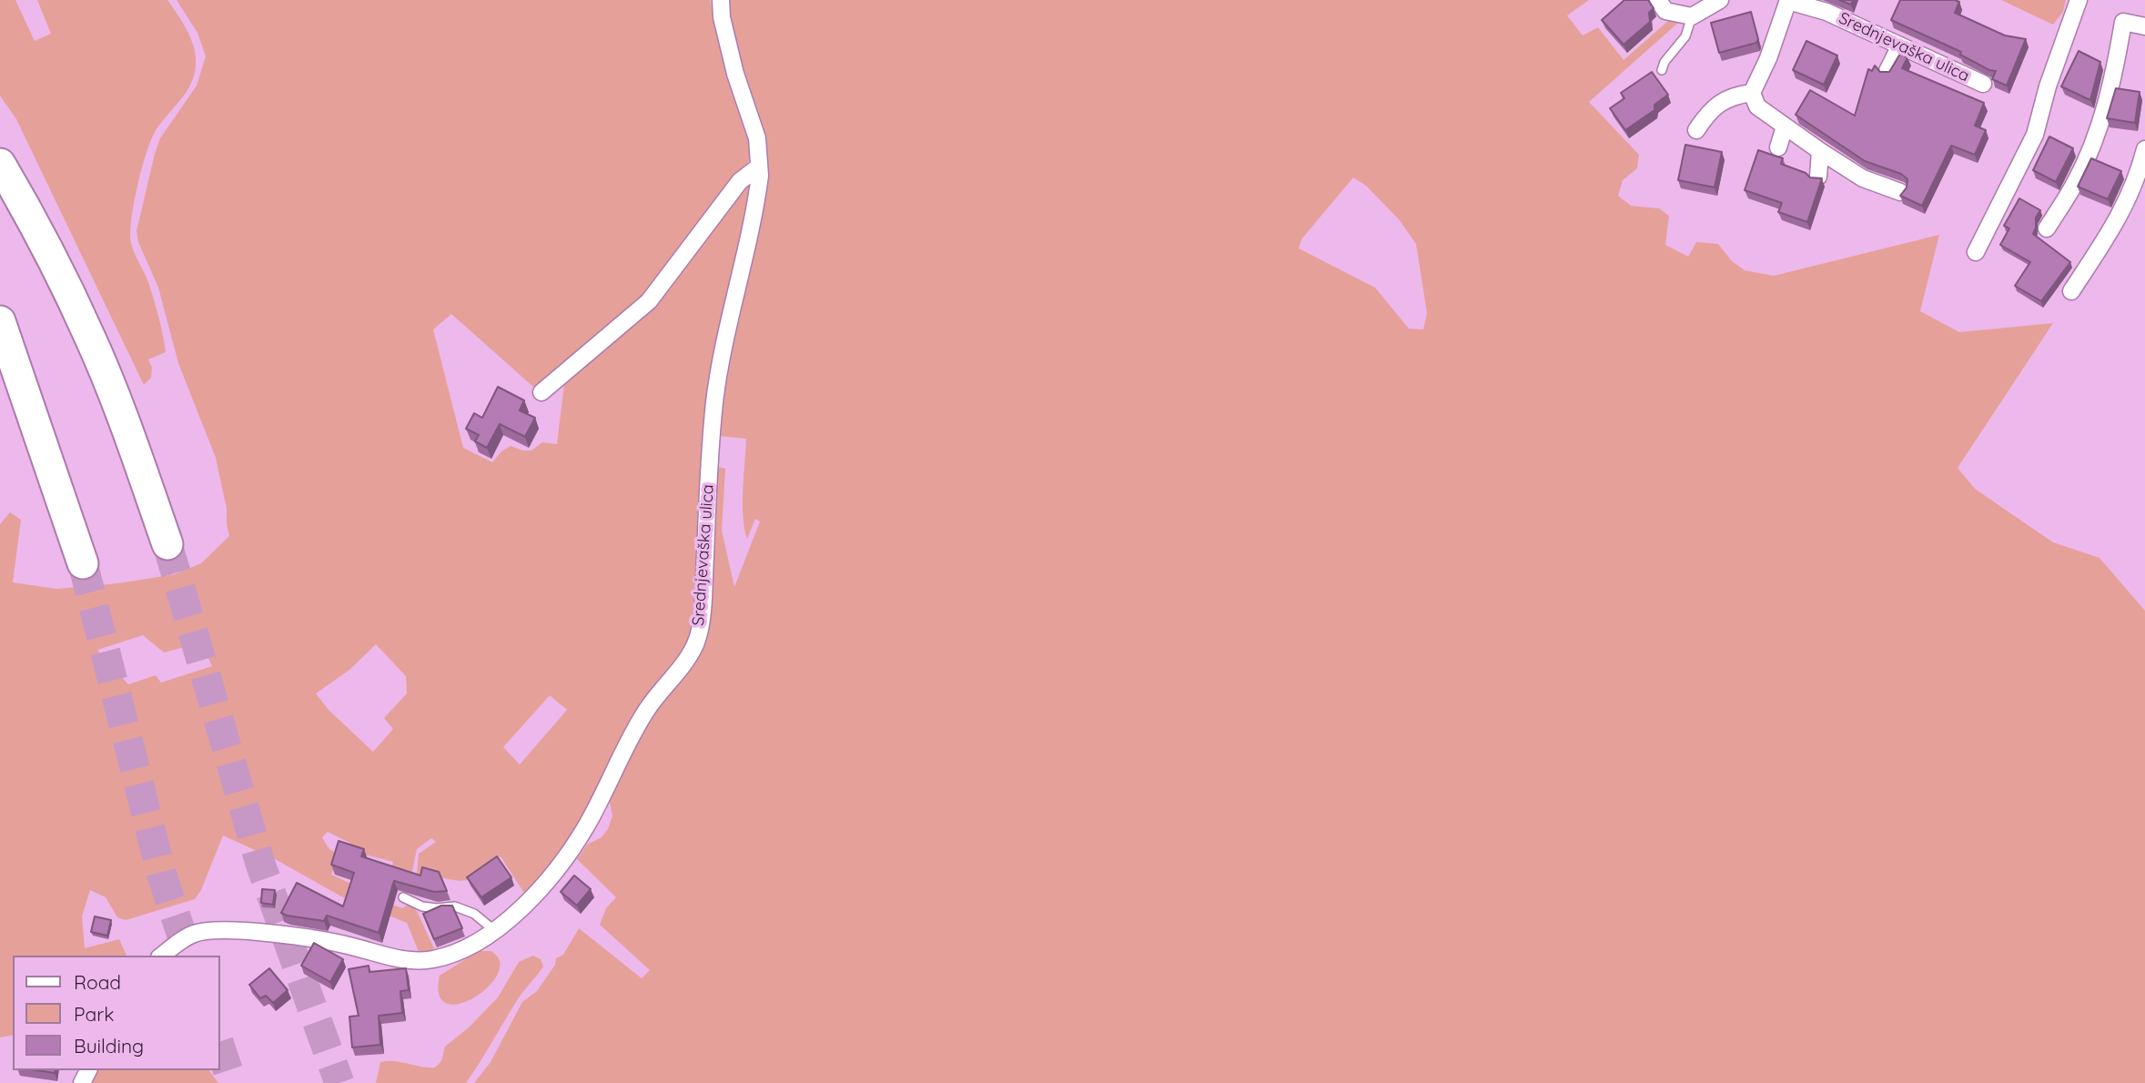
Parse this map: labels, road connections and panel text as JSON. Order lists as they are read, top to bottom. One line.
{"streets":{"street":["Srednjevaška ulica"]},"legend":["Road","Park","Building"]}
